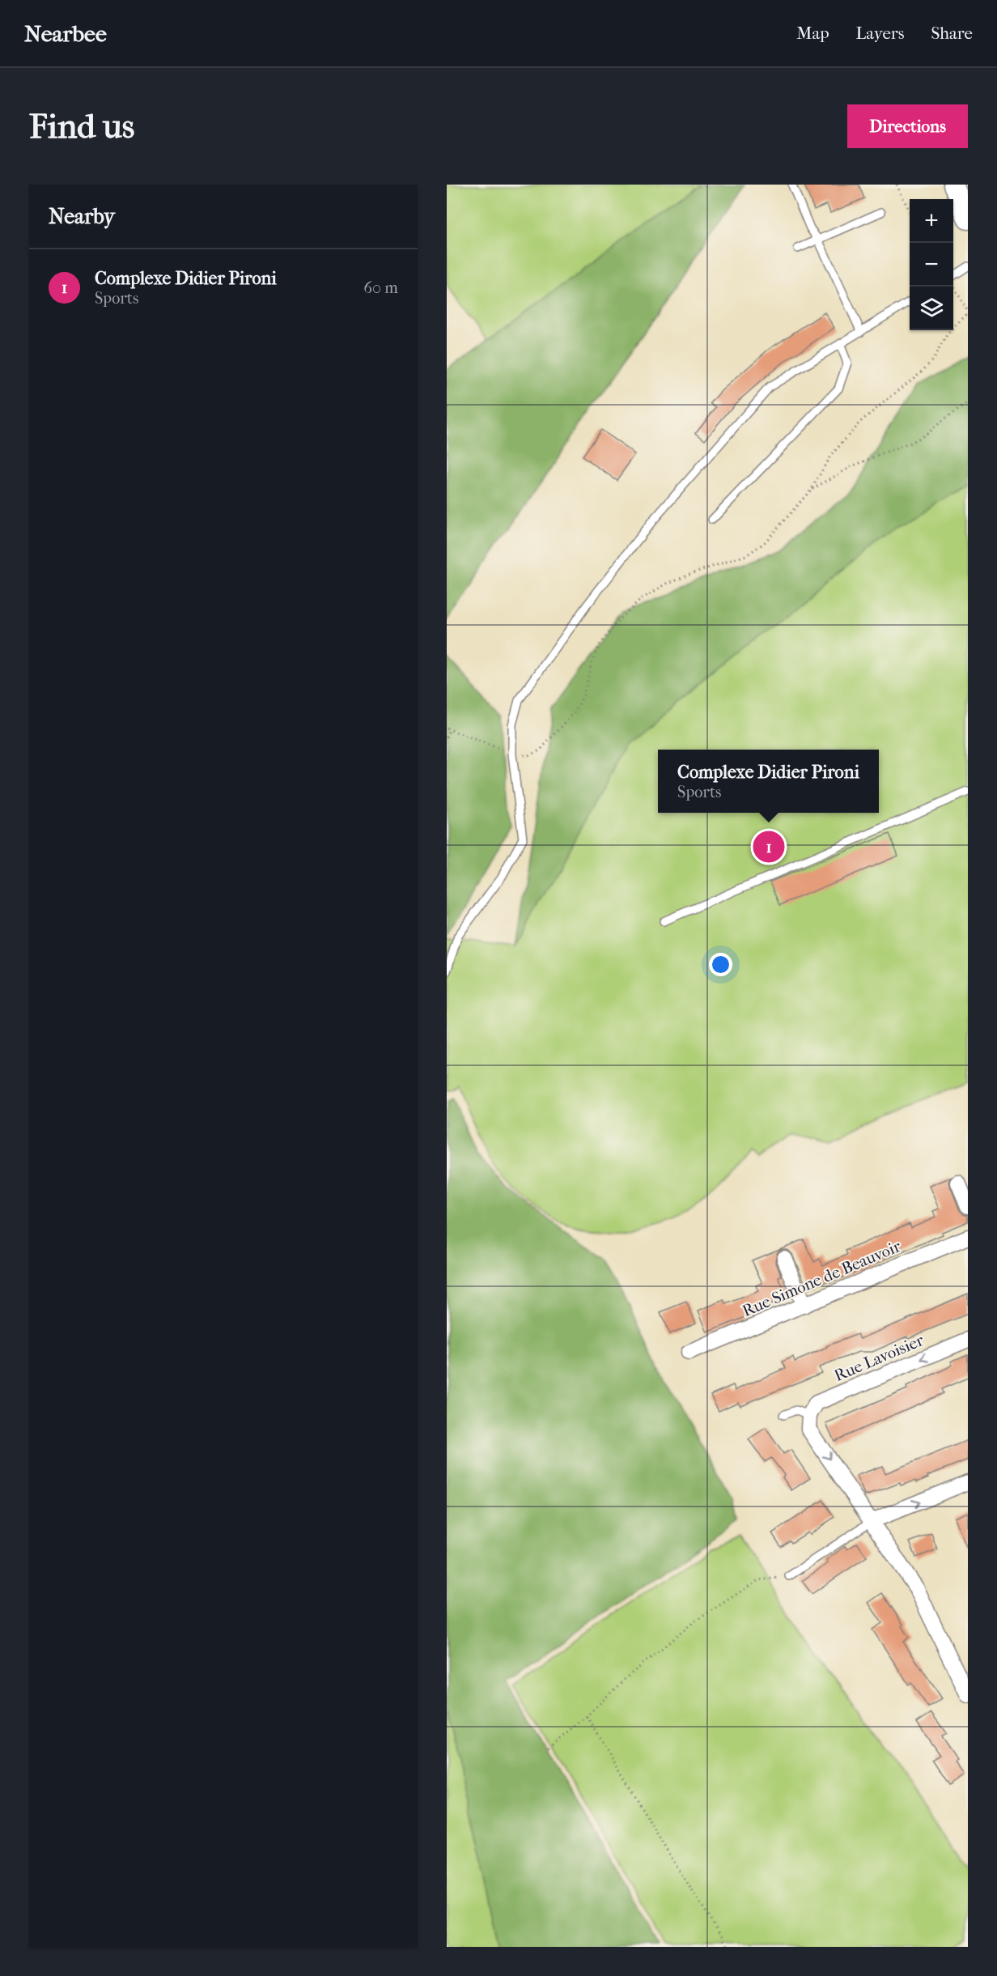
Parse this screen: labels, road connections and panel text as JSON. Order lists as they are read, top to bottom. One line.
{"streets":{"street":["Rue Simone de Beauvoir","Rue Lavoisier"]},"page":{"header":"Nearbee","nav":["Map","Layers","Share"],"buttons":"Directions","title":"Find us","heading":"Nearby","map_buttons":["+","−"],"list":[{"mark":"1","name":"Complexe Didier Pironi","note":"Sports","value":"60 m"}],"popup":["Complexe Didier Pironi","Sports"],"pins":"1"}}
